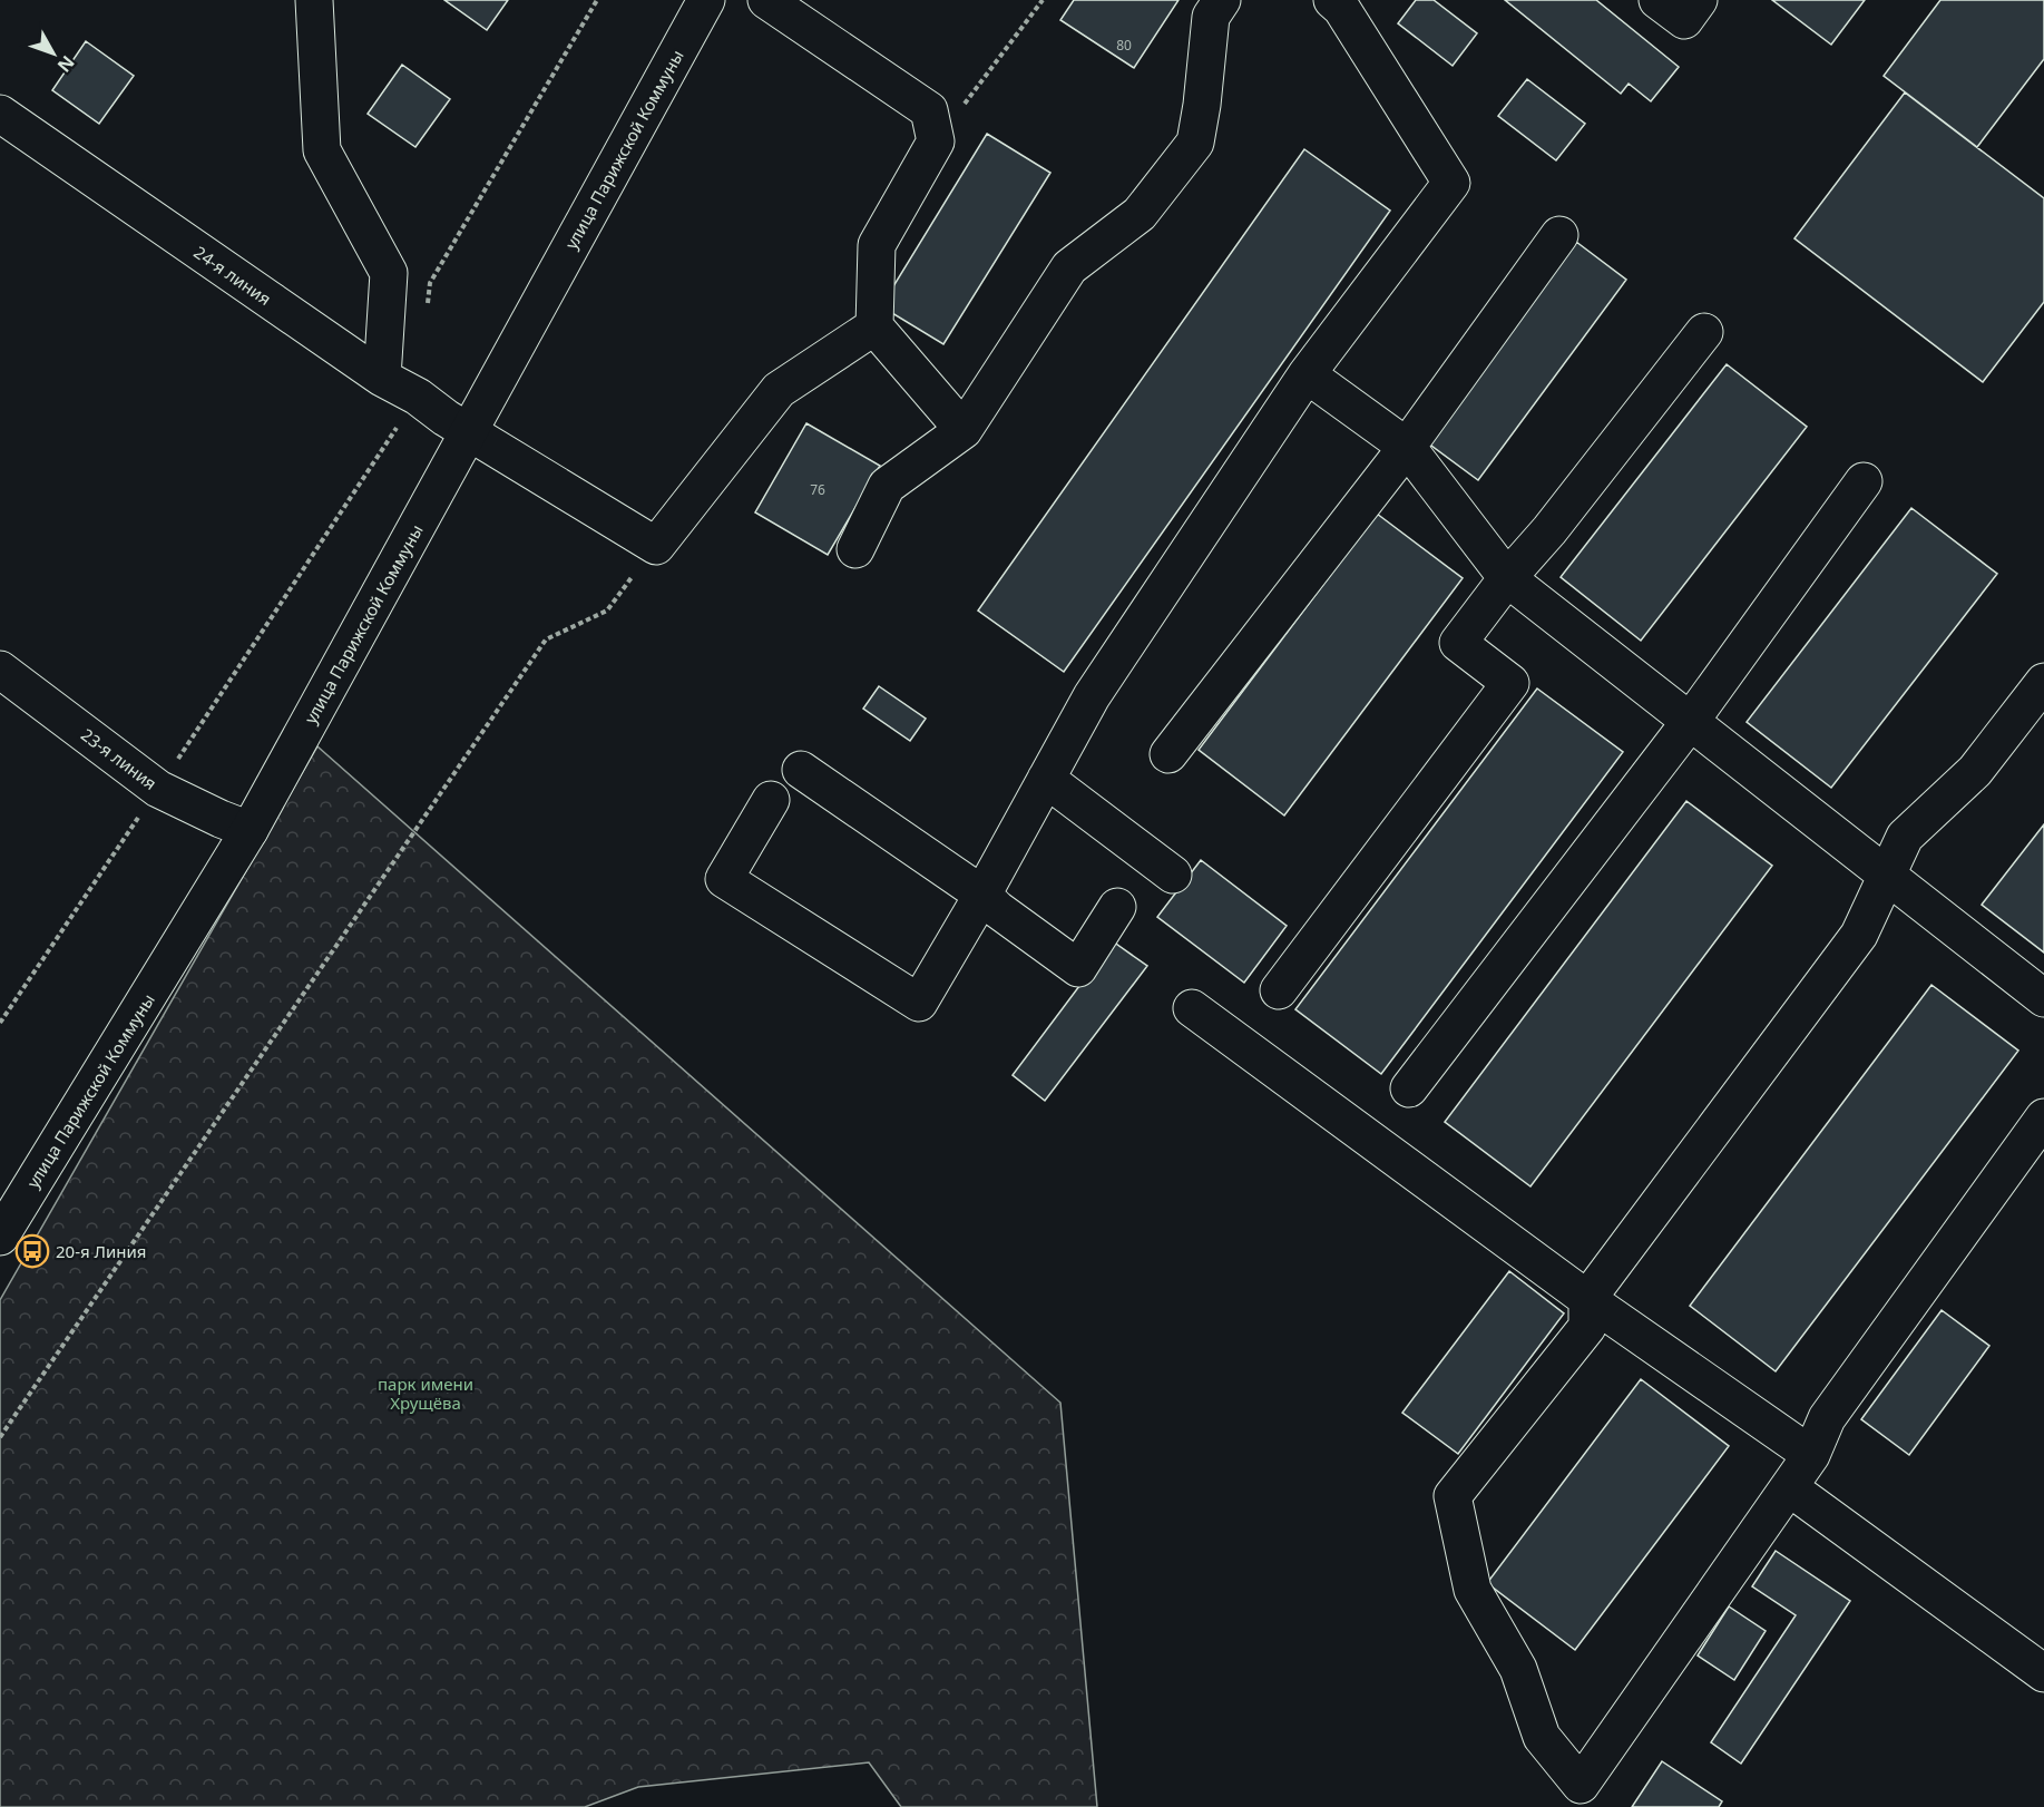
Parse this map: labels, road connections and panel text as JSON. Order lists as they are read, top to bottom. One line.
{"streets":{"main road":["улица Парижской Коммуны","24-я линия","23-я линия"]},"crossings":[["улица Парижской Коммуны","24-я линия"],["улица Парижской Коммуны","23-я линия"]],"parks":["парк имени Хрущёва"],"places":{"bus stop":["20-я Линия"]},"house_numbers":["80","76"],"north":"bottom right"}
